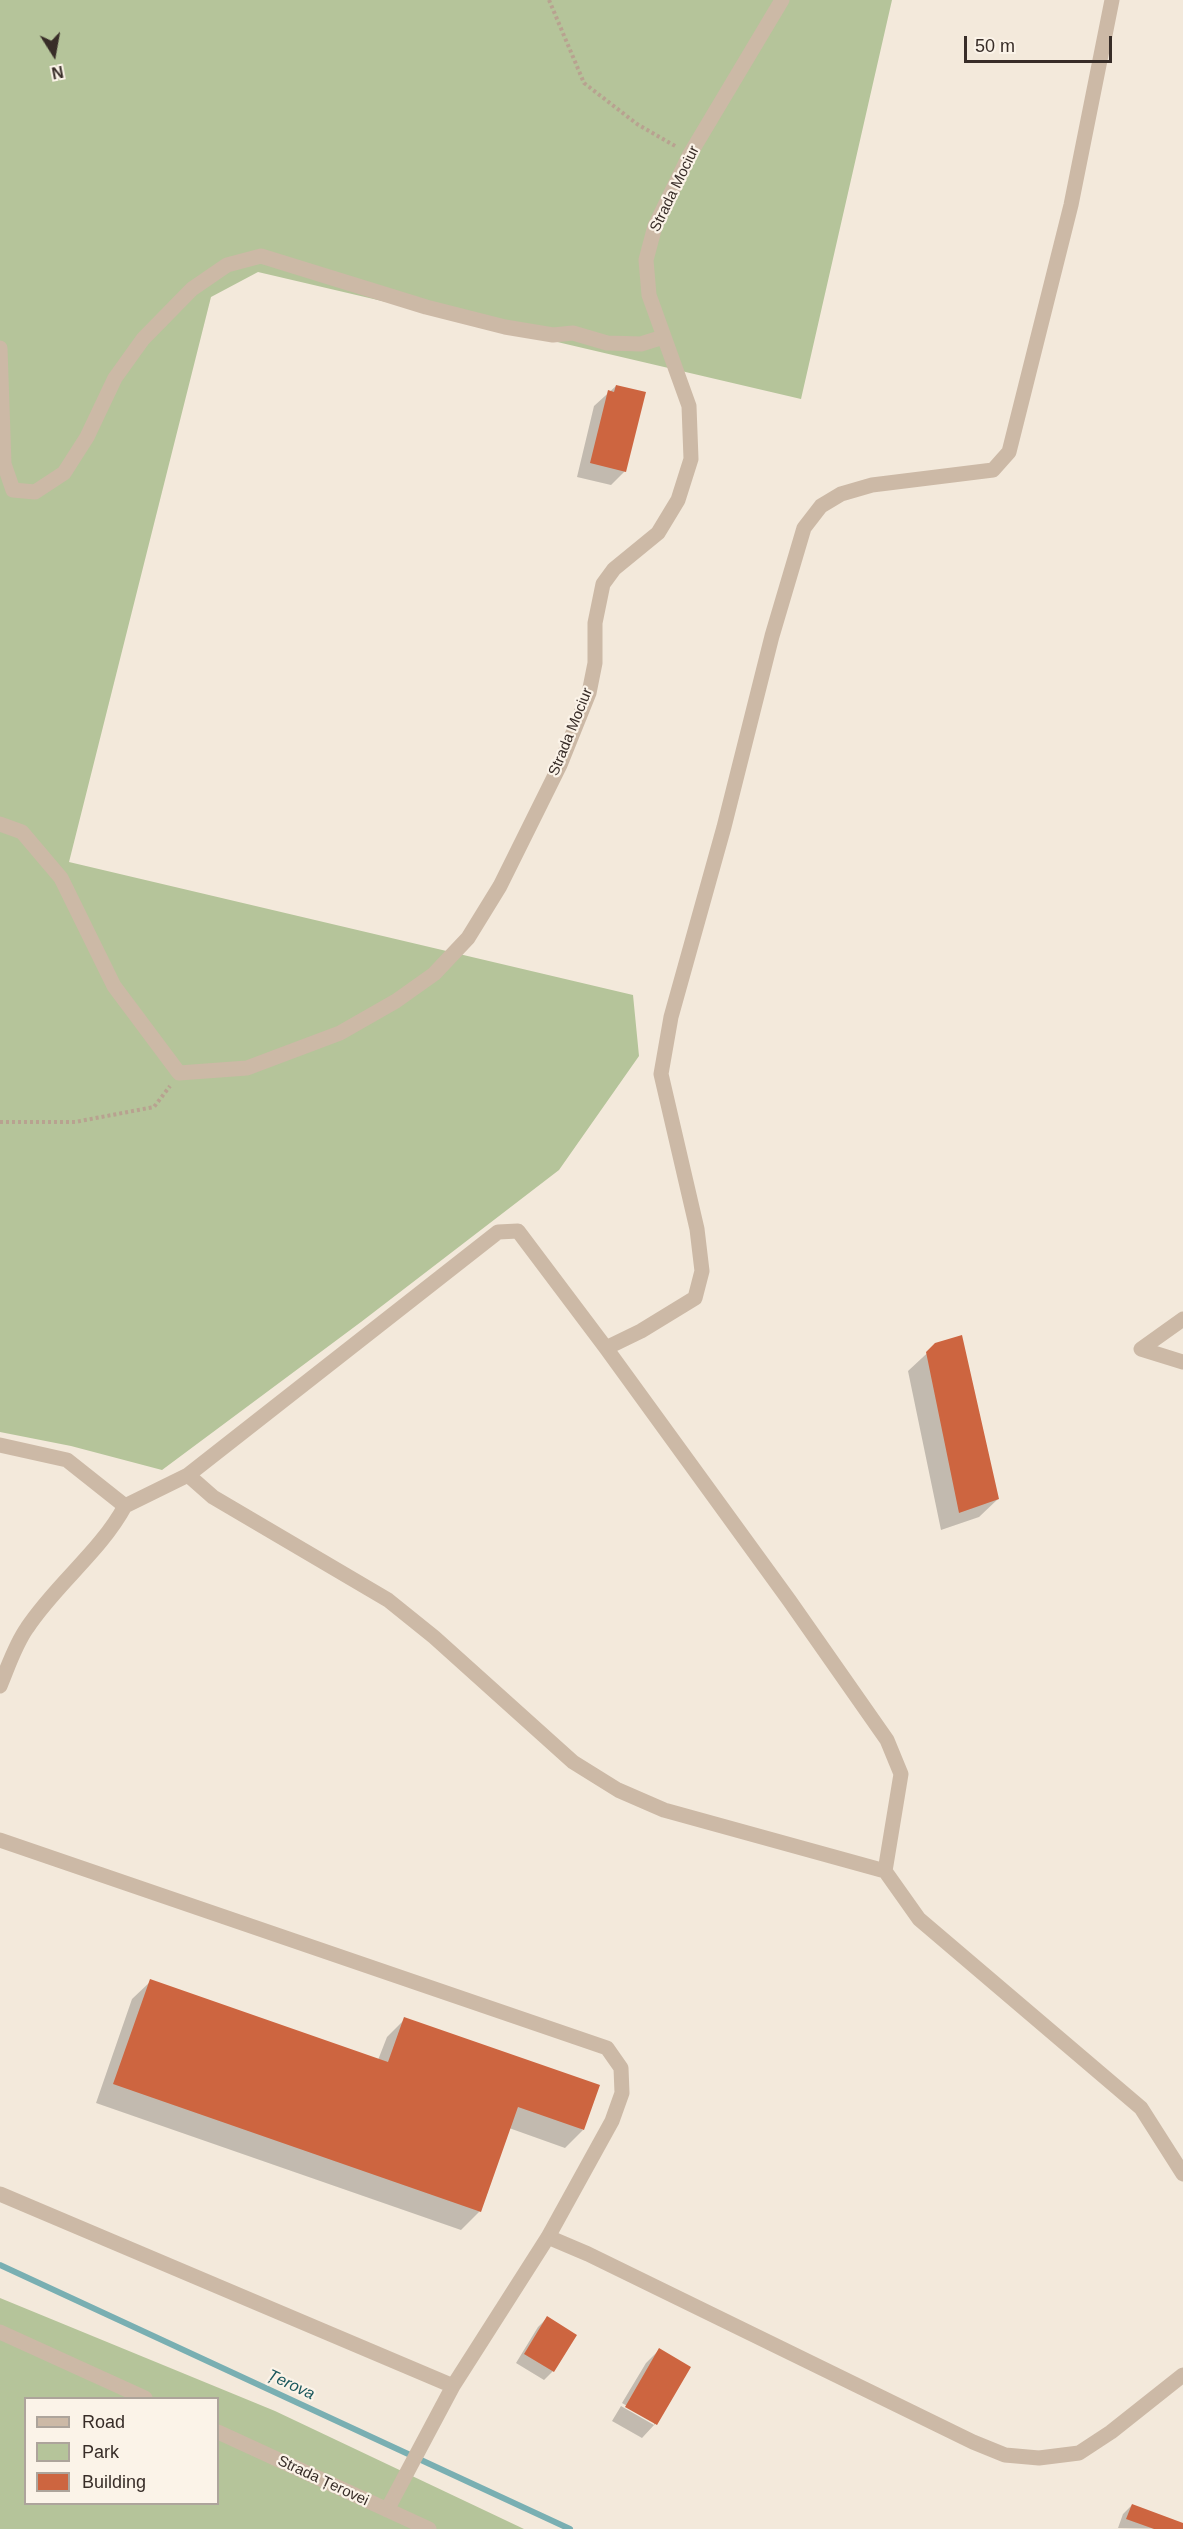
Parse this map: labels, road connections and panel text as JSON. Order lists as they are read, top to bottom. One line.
{"streets":{"street":["Strada Mociur","Strada Țerovei"]},"water":["Țerova"],"legend":["Road","Park","Building"],"scale_bar":"50 m","north":"bottom"}
